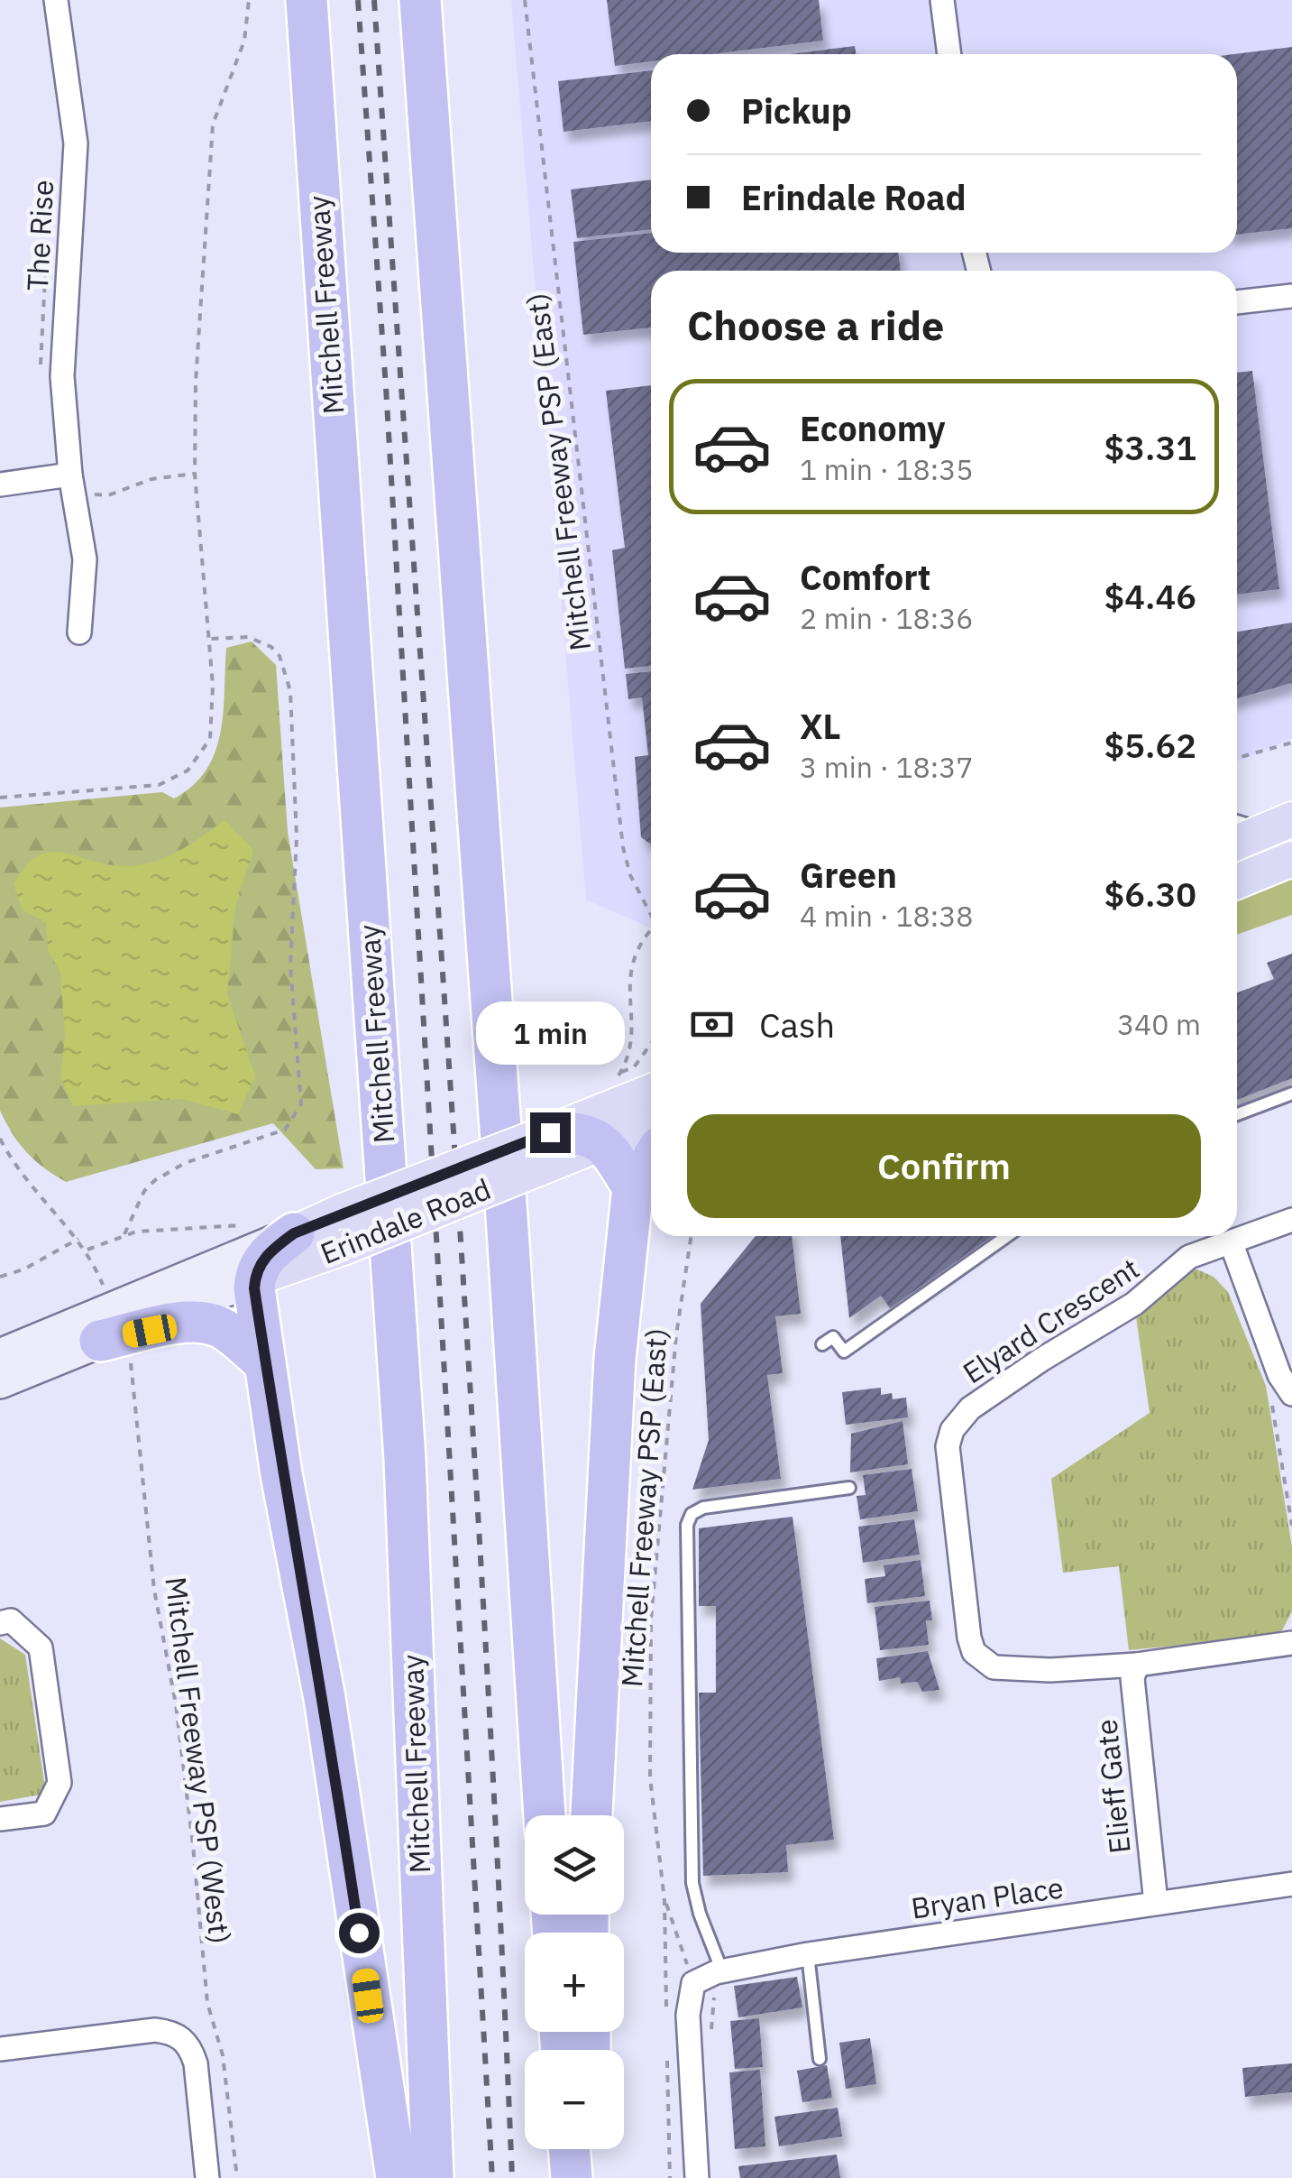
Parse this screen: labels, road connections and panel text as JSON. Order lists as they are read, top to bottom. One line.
{"streets":{"highway":["Mitchell Freeway"],"main road":["Erindale Road"],"street":["The Rise","Elyard Crescent","Elieff Gate","Bryan Place"],"path":["Mitchell Freeway PSP (East)","Mitchell Freeway PSP (West)"]},"crossings":[["Mitchell Freeway PSP (East)","Bryan Place"],["Erindale Road","Mitchell Freeway PSP (West)"],["Elyard Crescent","Elieff Gate"],["Elieff Gate","Bryan Place"]],"page":{"banner":["Pickup","Erindale Road"],"heading":"Choose a ride","list":[{"name":"Economy","note":"1 min · 18:35","value":"$3.31"},{"name":"Comfort","note":"2 min · 18:36","value":"$4.46"},{"name":"XL","note":"3 min · 18:37","value":"$5.62"},{"name":"Green","note":"4 min · 18:38","value":"$6.30"}],"pay":["Cash","340 m"],"bubble":"1 min","buttons":"Confirm","map_buttons":["+","−"]}}
